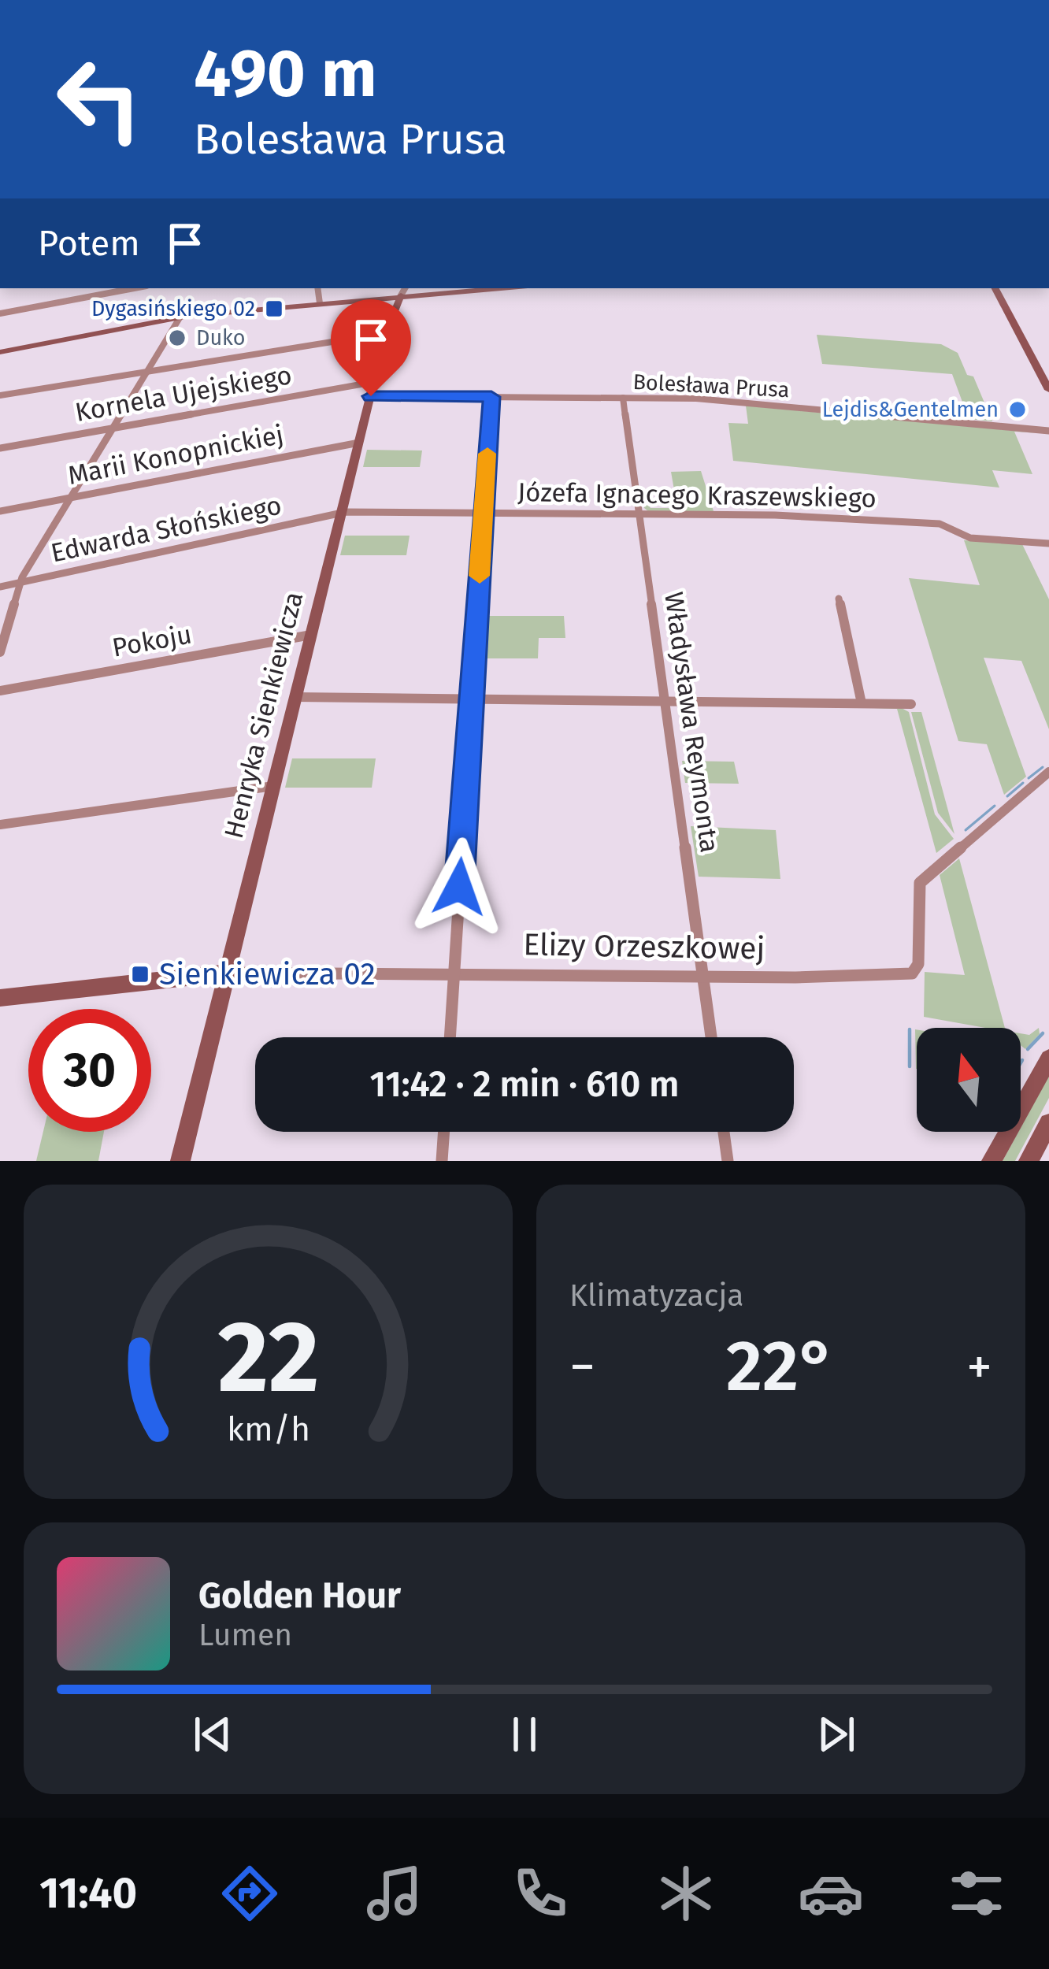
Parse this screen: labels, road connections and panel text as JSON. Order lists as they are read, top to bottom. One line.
{"streets":{"street":["Bolesława Prusa","Kornela Ujejskiego","Marii Konopnickiej","Józefa Ignacego Kraszewskiego","Edwarda Słońskiego","Pokoju","Henryka Sienkiewicza","Władysława Reymonta","Elizy Orzeszkowej"]},"crossings":[["Bolesława Prusa","Kornela Ujejskiego"],["Bolesława Prusa","Henryka Sienkiewicza"],["Bolesława Prusa","Władysława Reymonta"],["Kornela Ujejskiego","Henryka Sienkiewicza"],["Marii Konopnickiej","Henryka Sienkiewicza"],["Józefa Ignacego Kraszewskiego","Edwarda Słońskiego"],["Józefa Ignacego Kraszewskiego","Henryka Sienkiewicza"],["Józefa Ignacego Kraszewskiego","Władysława Reymonta"],["Edwarda Słońskiego","Henryka Sienkiewicza"],["Pokoju","Henryka Sienkiewicza"],["Henryka Sienkiewicza","Elizy Orzeszkowej"],["Władysława Reymonta","Elizy Orzeszkowej"]],"places":{"transit":["Dygasińskiego 02","Sienkiewicza 02"],"other":["Duko","Lejdis&Gentelmen"]},"north":"top","page":{"turn":["490 m","Bolesława Prusa"],"then":"Potem","limit":"30","trip":"11:42 · 2 min · 610 m","tile":"Klimatyzacja","heat":["−","22°","+"],"song":["Golden Hour","Lumen"],"tabs":"11:40","gauge":["22","km/h"]}}
